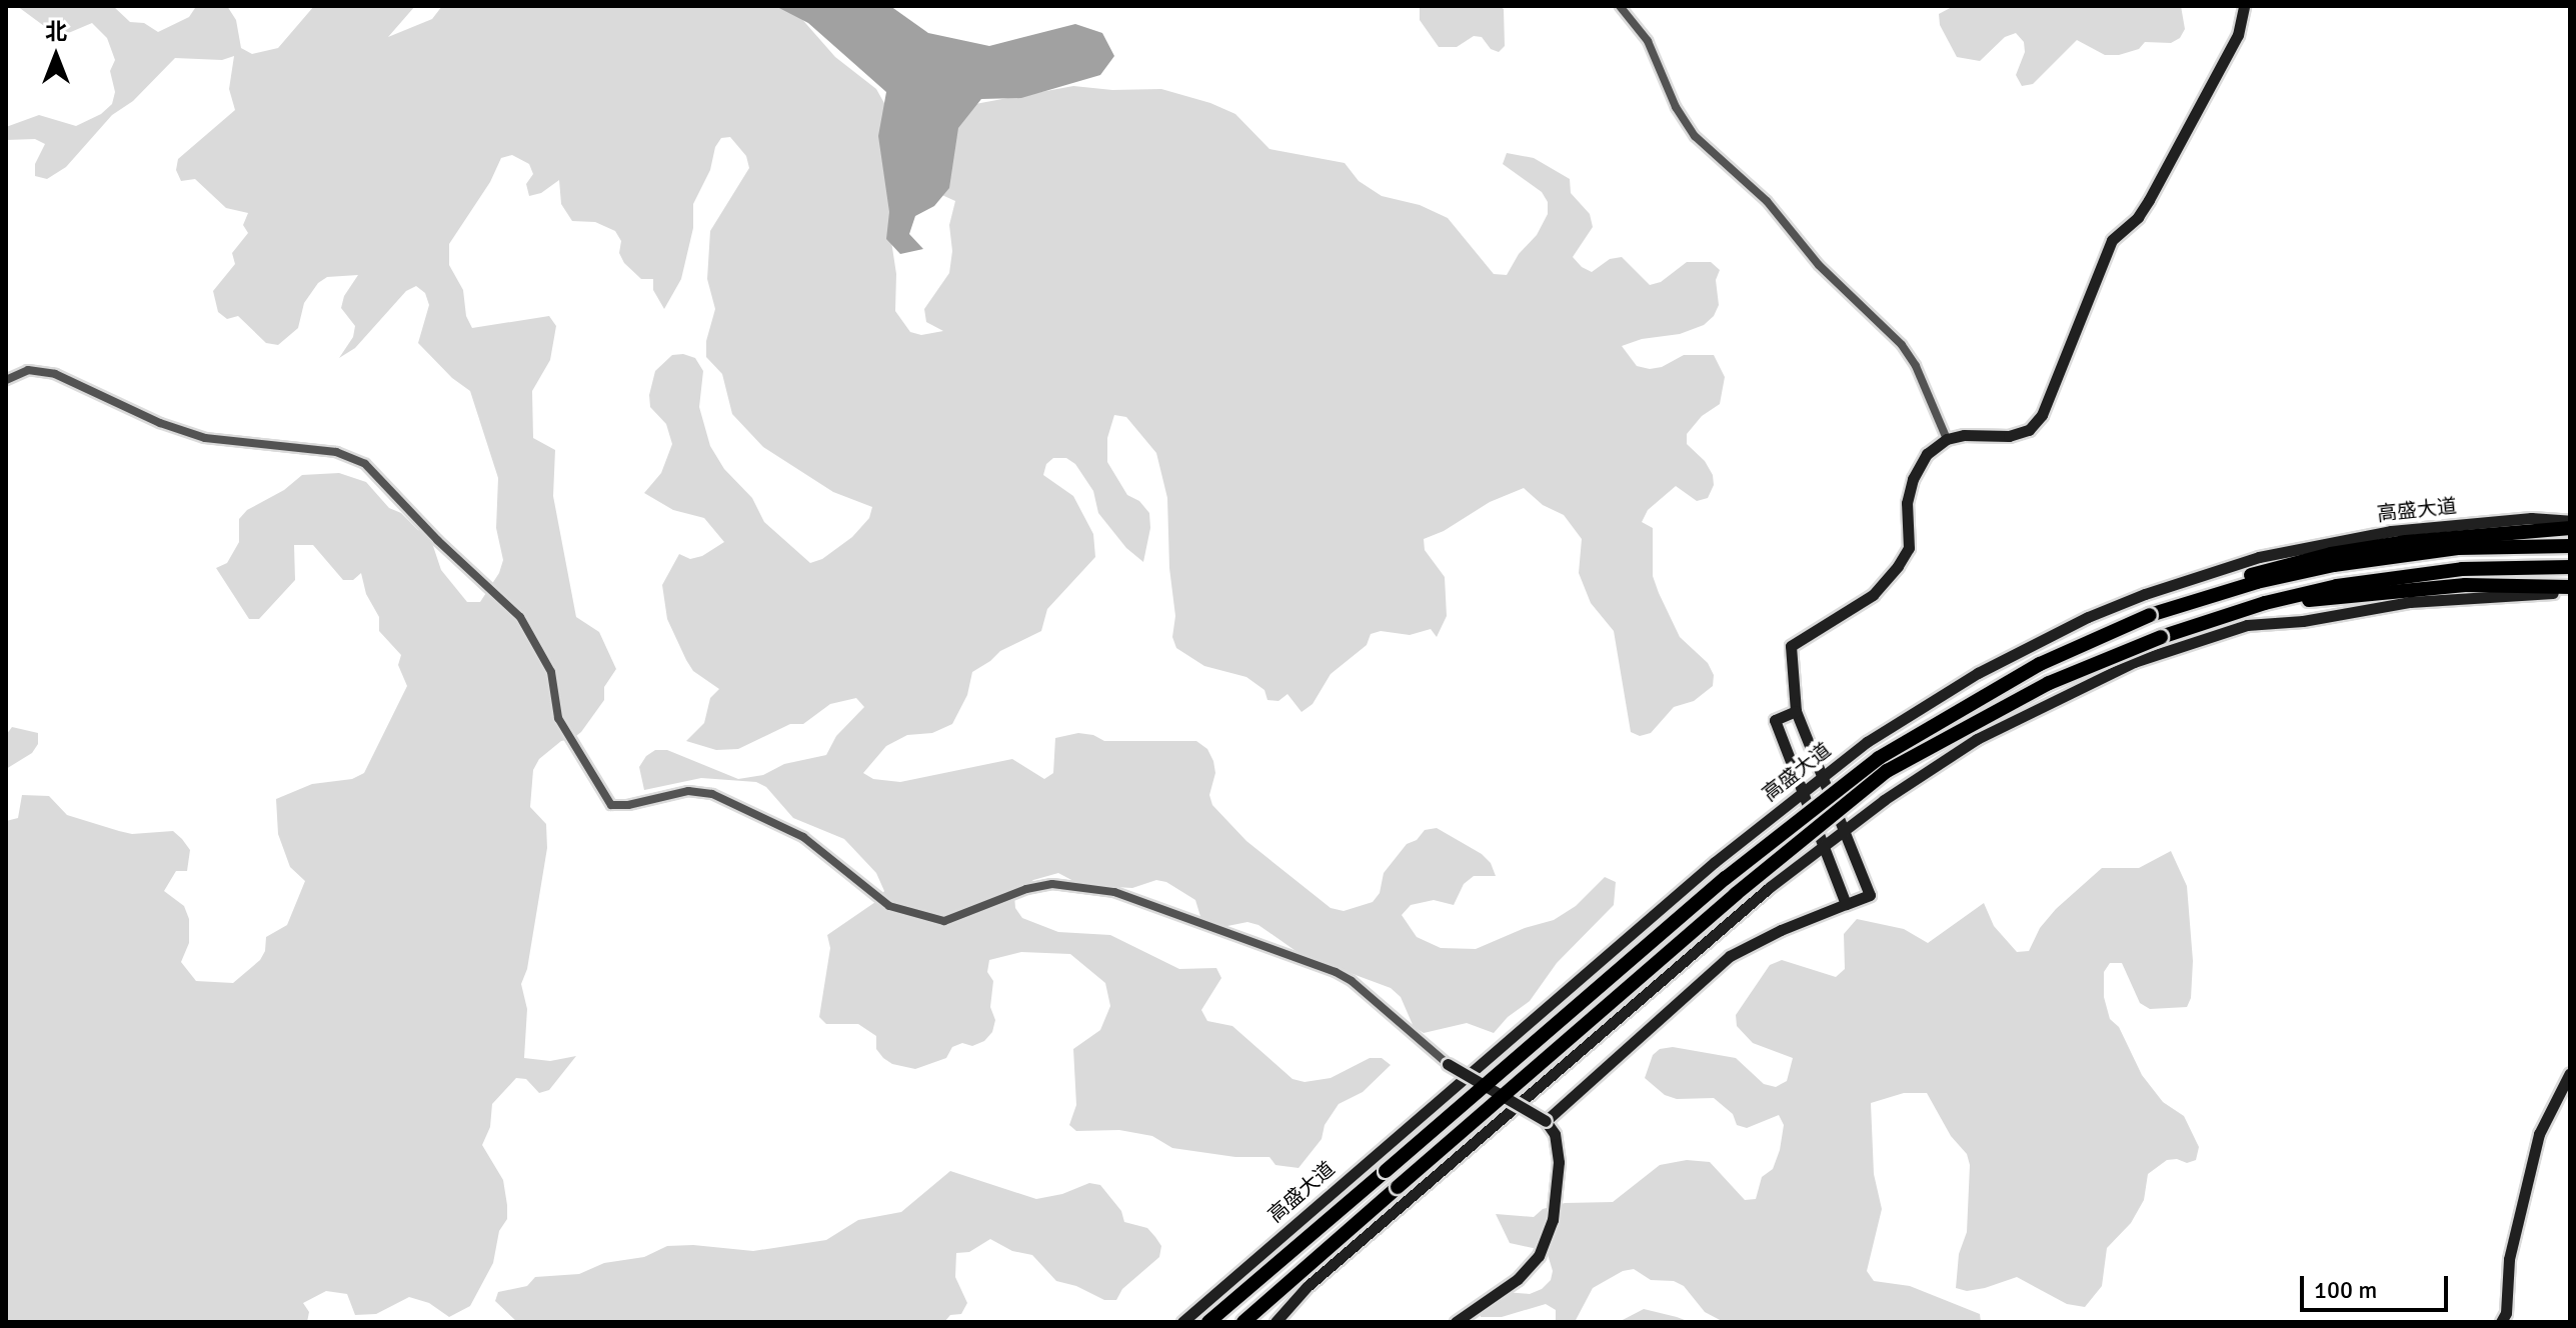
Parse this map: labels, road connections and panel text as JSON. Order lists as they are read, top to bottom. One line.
{"streets":{"highway":["高盛大道"]},"scale_bar":"100 m","north":"top"}
